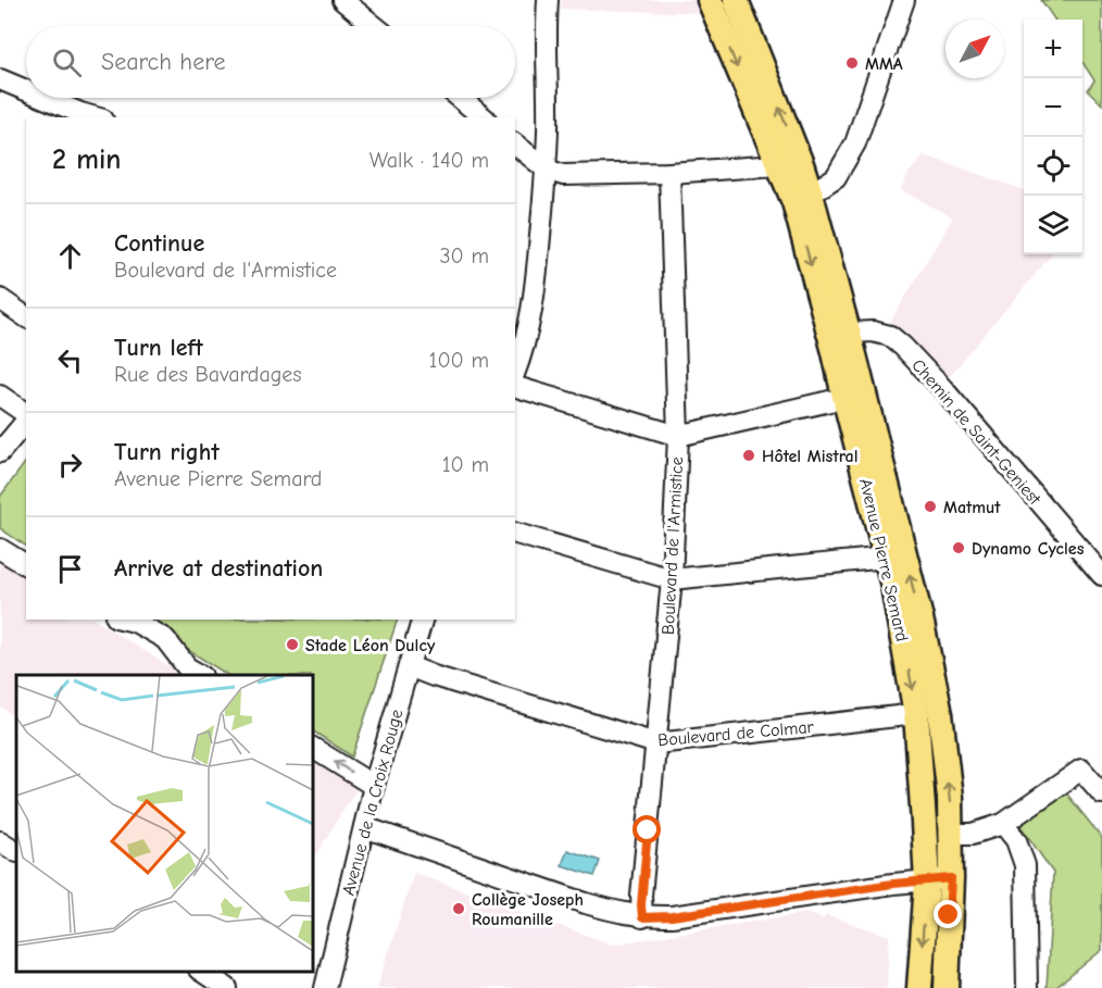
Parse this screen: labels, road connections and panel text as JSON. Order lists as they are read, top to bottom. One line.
{"streets":{"main road":["Avenue Pierre Semard"],"street":["Chemin de Saint-Geniest","Boulevard de l'Armistice","Boulevard de Colmar","Avenue de la Croix Rouge"]},"crossings":[["Chemin de Saint-Geniest","Avenue Pierre Semard"],["Boulevard de l'Armistice","Boulevard de Colmar"],["Avenue Pierre Semard","Boulevard de Colmar"],["Boulevard de Colmar","Avenue de la Croix Rouge"]],"places":["MMA","Hôtel Mistral","Matmut","Dynamo Cycles","Stade Léon Dulcy","Collège Joseph Roumanille"],"north":"top right","page":{"map_buttons":["+","−"],"search":"Search here","heading":["2 min","Walk · 140 m"],"list":[["Continue","Boulevard de l'Armistice","30 m"],["Turn left","Rue des Bavardages","100 m"],["Turn right","Avenue Pierre Semard","10 m"],"Arrive at destination"]}}
